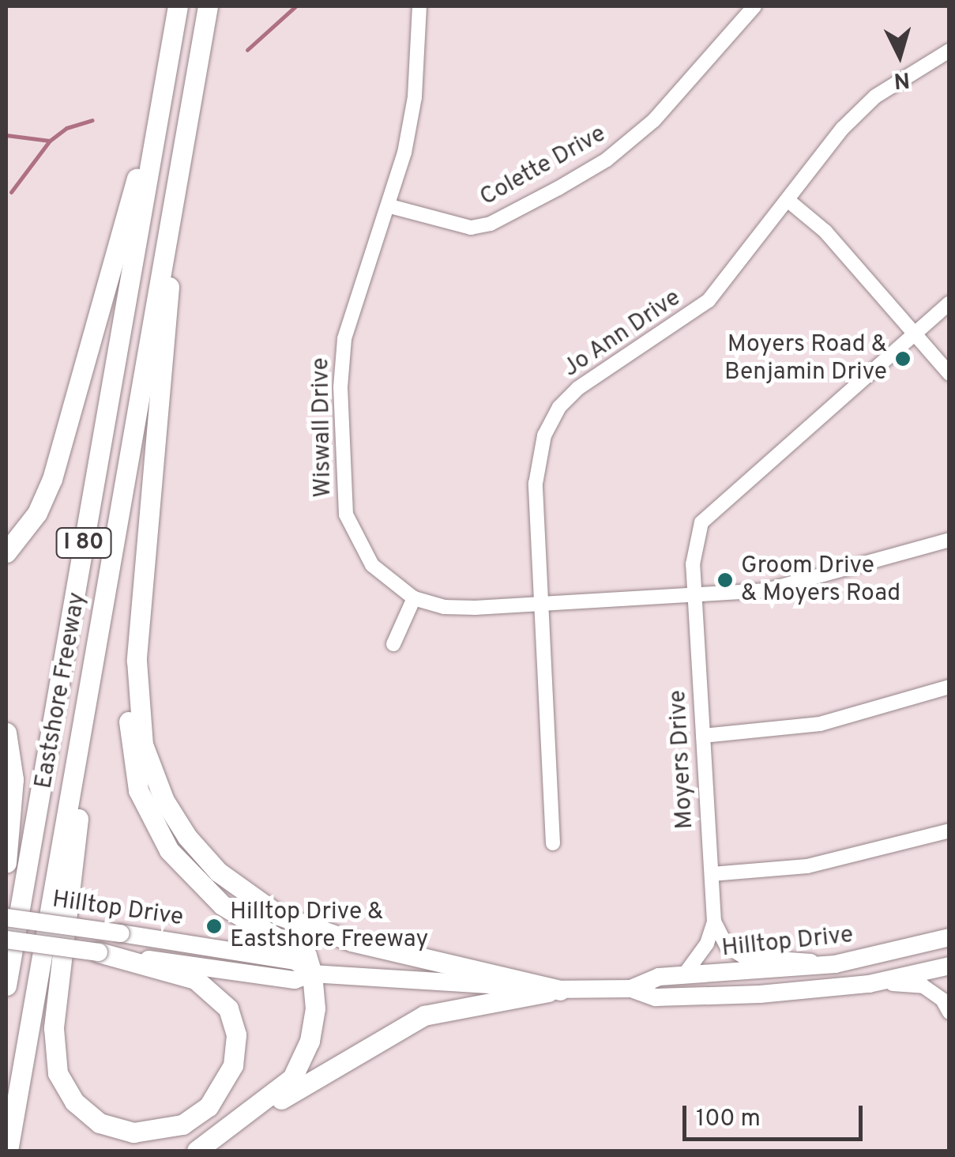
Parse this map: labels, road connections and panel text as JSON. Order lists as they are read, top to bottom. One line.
{"streets":{"highway":["I 80","Eastshore Freeway"],"main road":["Hilltop Drive"],"street":["Colette Drive","Jo Ann Drive","Wiswall Drive","Moyers Drive"]},"crossings":[["Colette Drive","Wiswall Drive"],["Jo Ann Drive","Wiswall Drive"],["Wiswall Drive","Moyers Drive"]],"places":["Moyers Road & Benjamin Drive","Groom Drive & Moyers Road","Hilltop Drive & Eastshore Freeway"],"scale_bar":"100 m","north":"bottom"}
